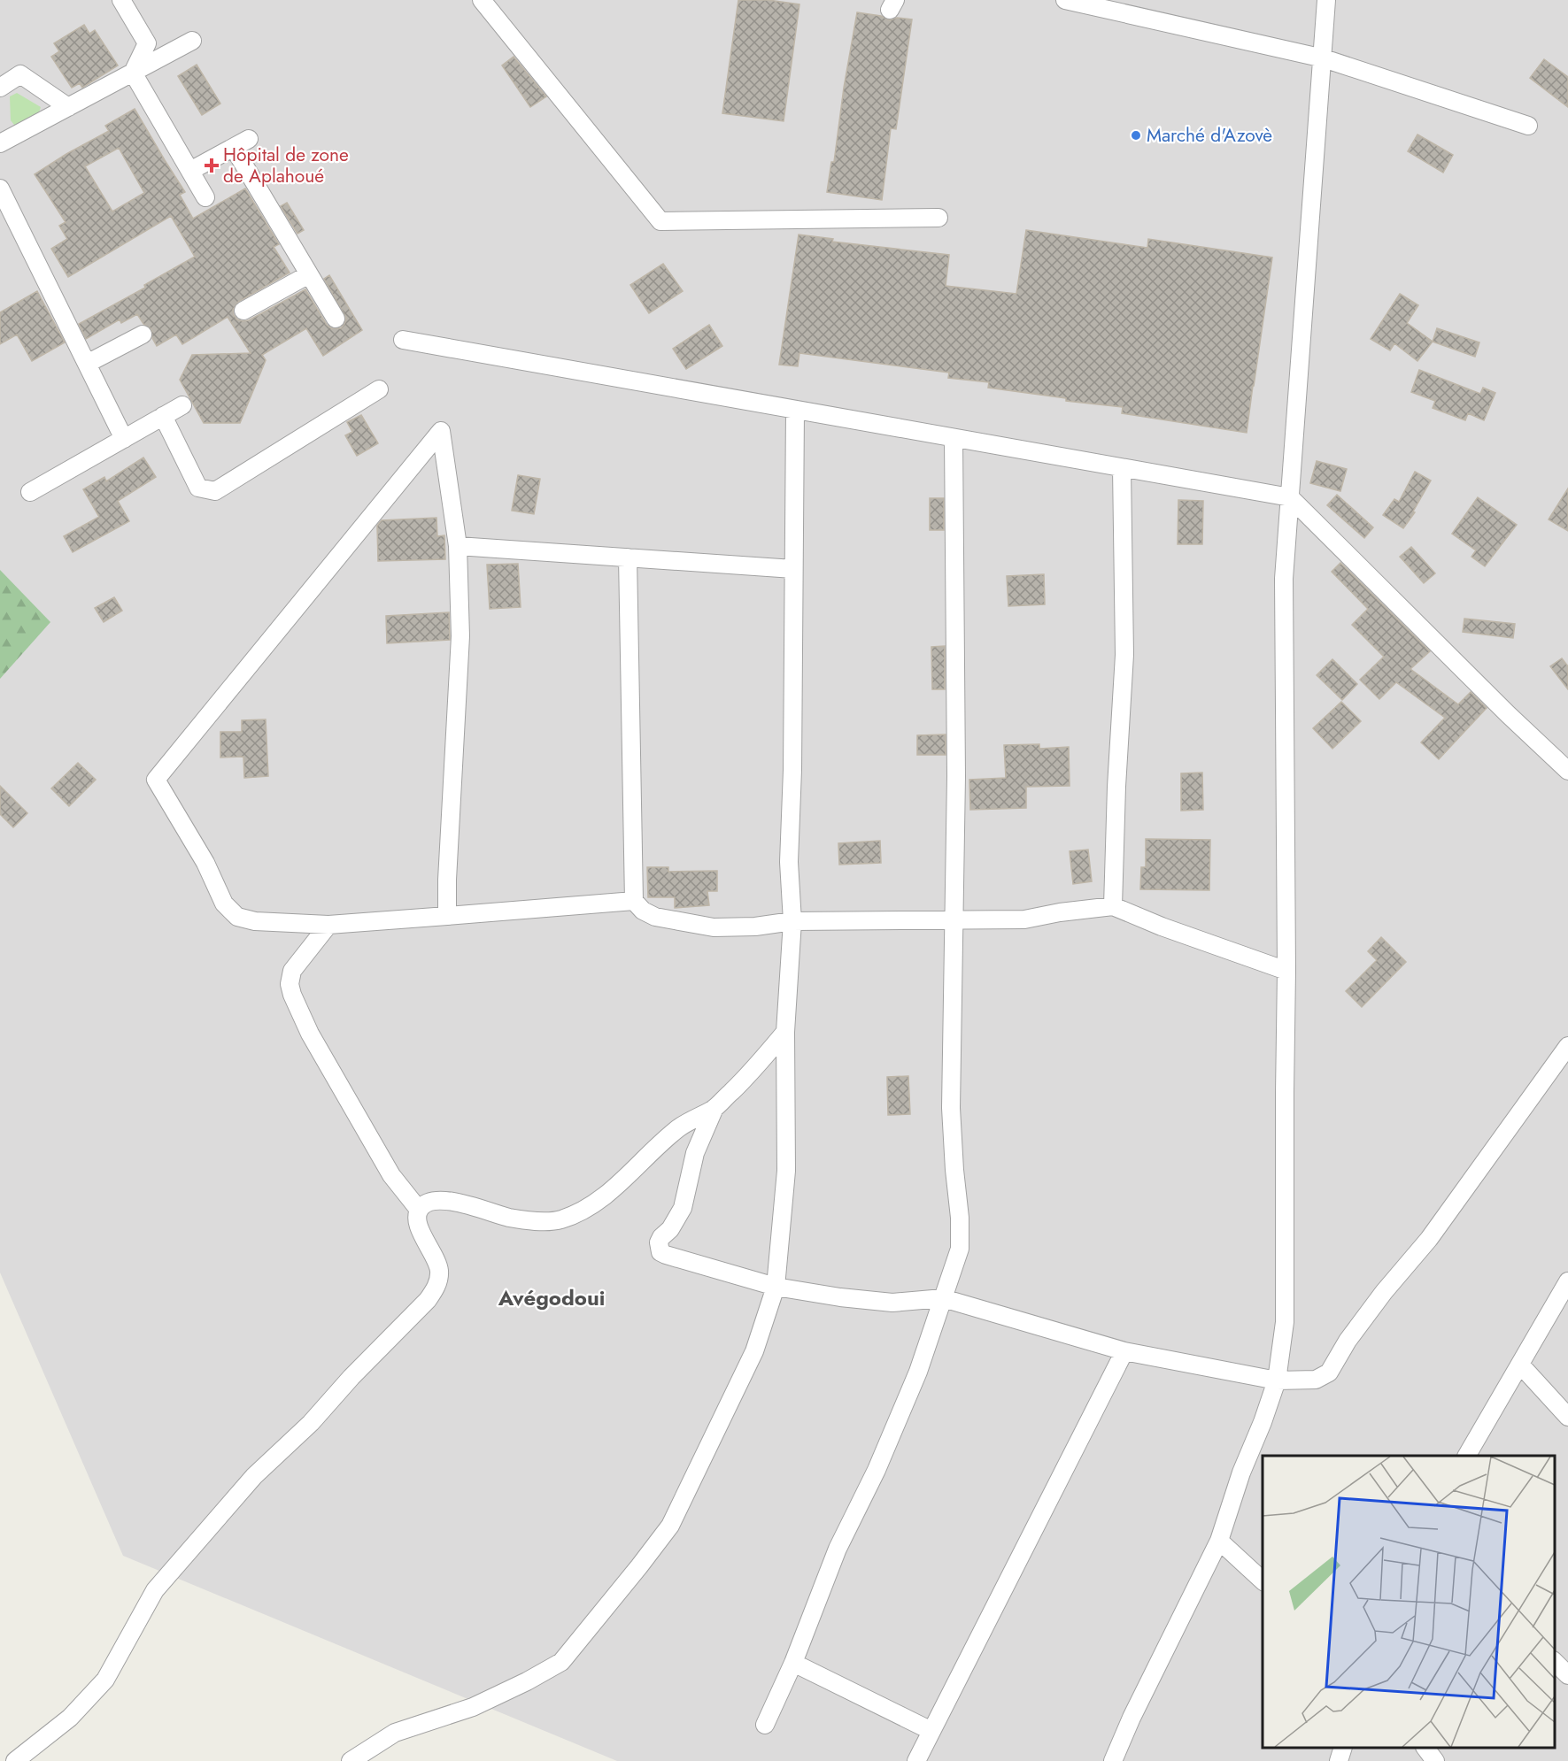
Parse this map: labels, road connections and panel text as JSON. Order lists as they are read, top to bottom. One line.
{"districts":["Avégodoui"],"places":{"other":["Marché d'Azovè"],"health":["Hôpital de zone de Aplahoué"]}}
